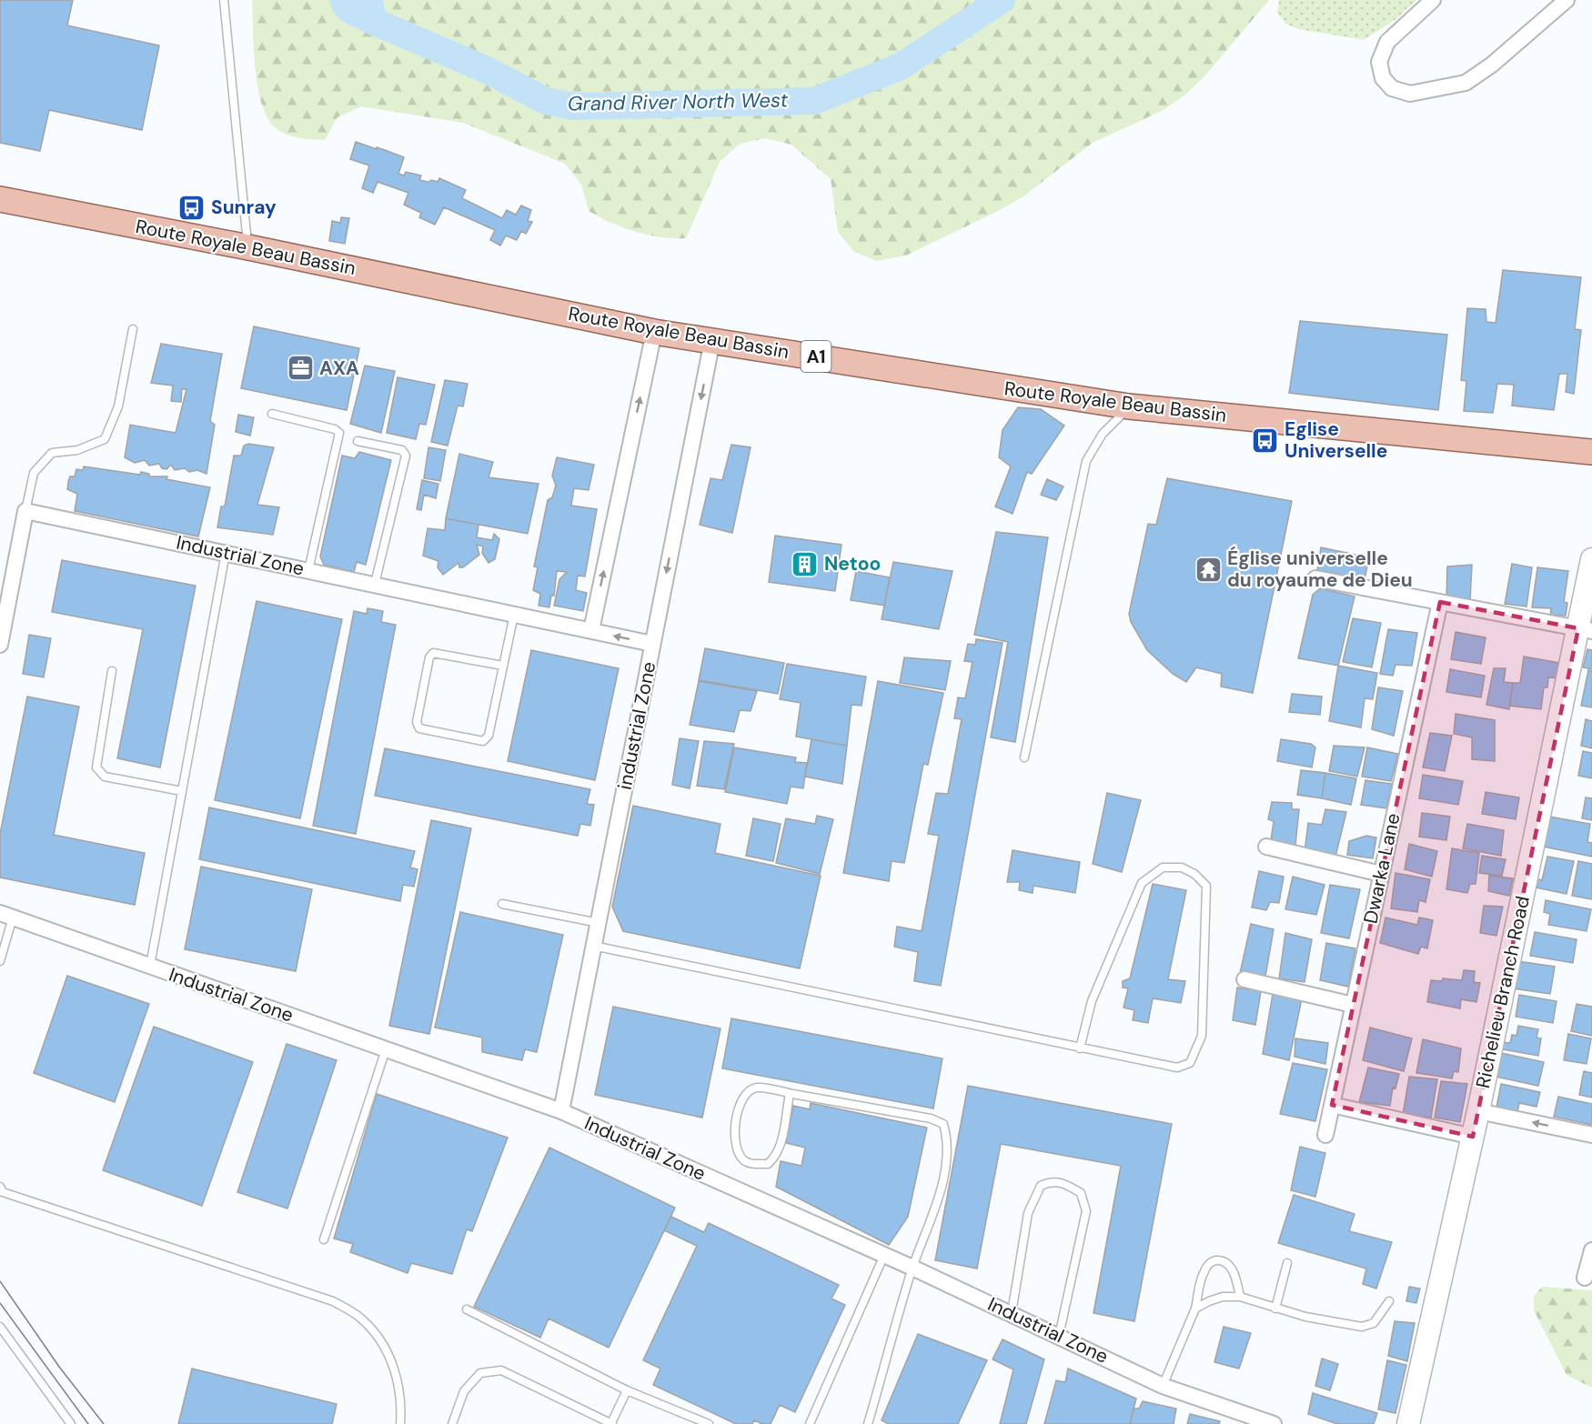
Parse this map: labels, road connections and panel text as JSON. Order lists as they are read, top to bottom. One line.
{"streets":{"main road":["Route Royale Beau Bassin","A1","Richelieu Branch Road"],"street":["Industrial Zone","industrial Zone","Dwarka Lane"]},"crossings":[["Route Royale Beau Bassin","industrial Zone"],["Industrial Zone","industrial Zone"]],"water":["Grand River North West"],"places":{"bus stop":["Sunray","Eglise Universelle"],"office":["AXA"],"building":["Netoo"],"temple":["Église universelle du royaume de Dieu"]}}
